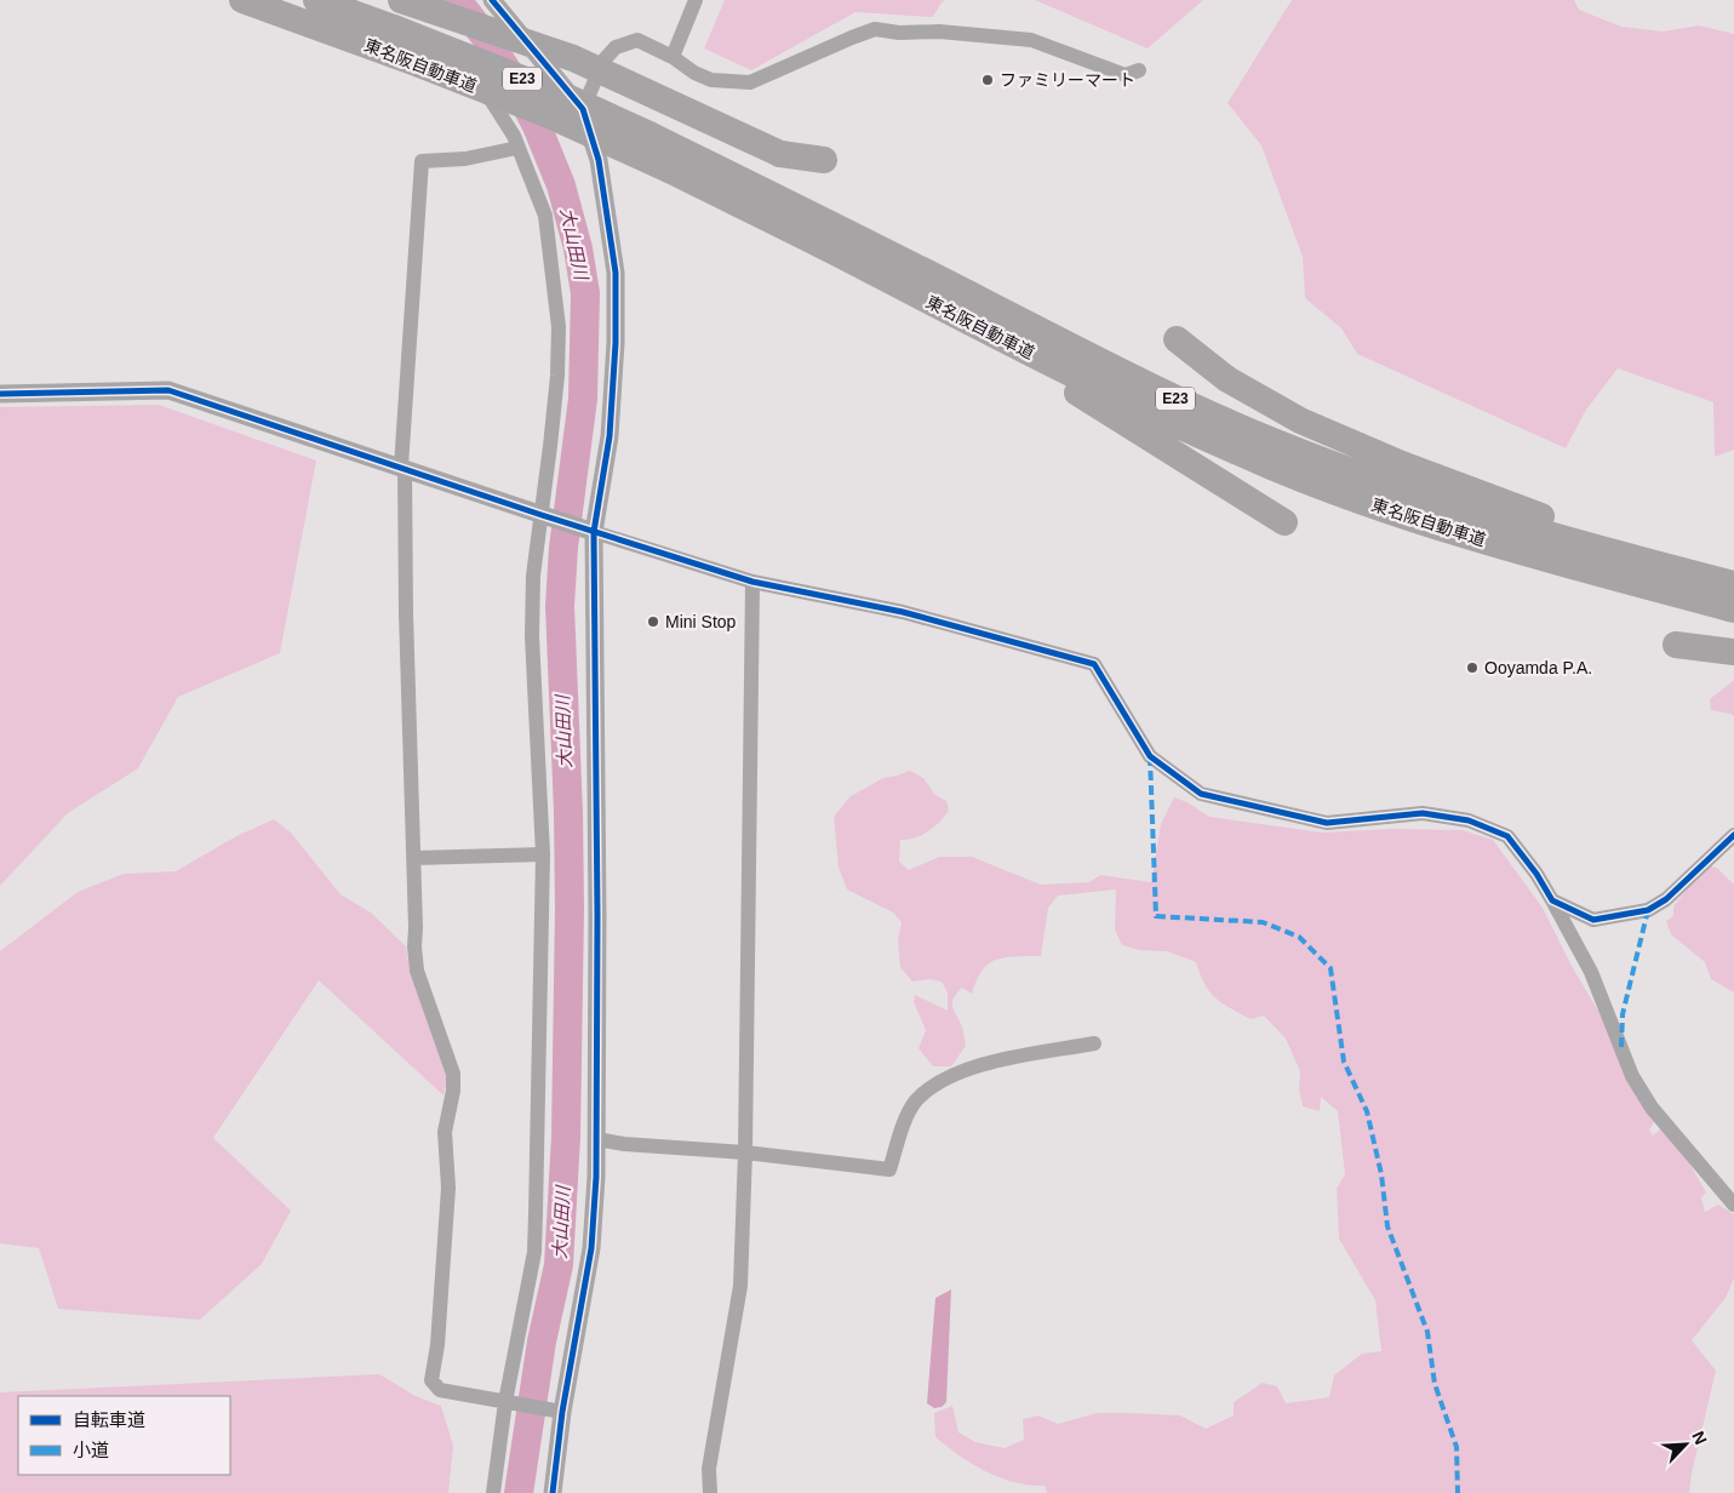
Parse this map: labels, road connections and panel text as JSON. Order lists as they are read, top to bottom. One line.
{"streets":{"highway":["東名阪自動車道","E23"]},"water":["大山田川"],"places":["ファミリーマート","Mini Stop","Ooyamda P.A."],"legend":["自転車道","小道"],"north":"top right"}
